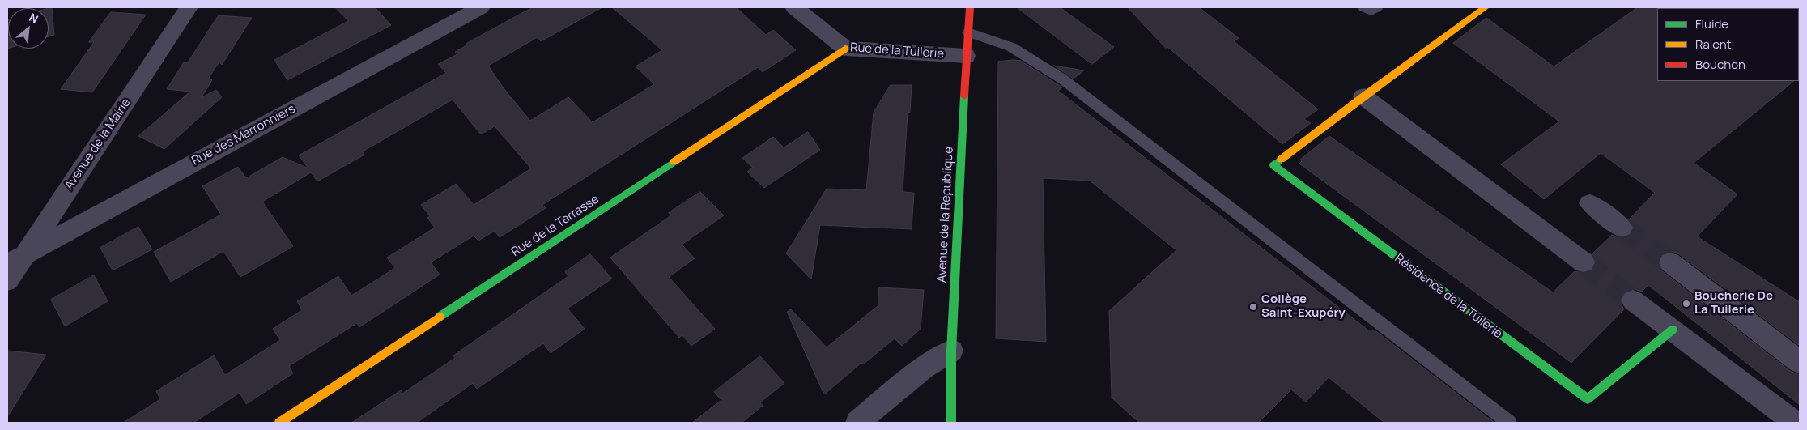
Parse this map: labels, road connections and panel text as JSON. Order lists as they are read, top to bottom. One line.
{"streets":{"street":["Rue de la Tuilerie","Rue des Marronniers","Avenue de la Mairie","Avenue de la République","Rue de la Terrasse","Résidence de la Tuilerie"]},"crossings":[["Rue de la Tuilerie","Avenue de la République"],["Rue de la Tuilerie","Rue de la Terrasse"],["Rue des Marronniers","Avenue de la Mairie"]],"places":["Boucherie De La Tuilerie","Collège Saint-Exupéry"],"legend":["Fluide","Ralenti","Bouchon"],"north":"top right"}
